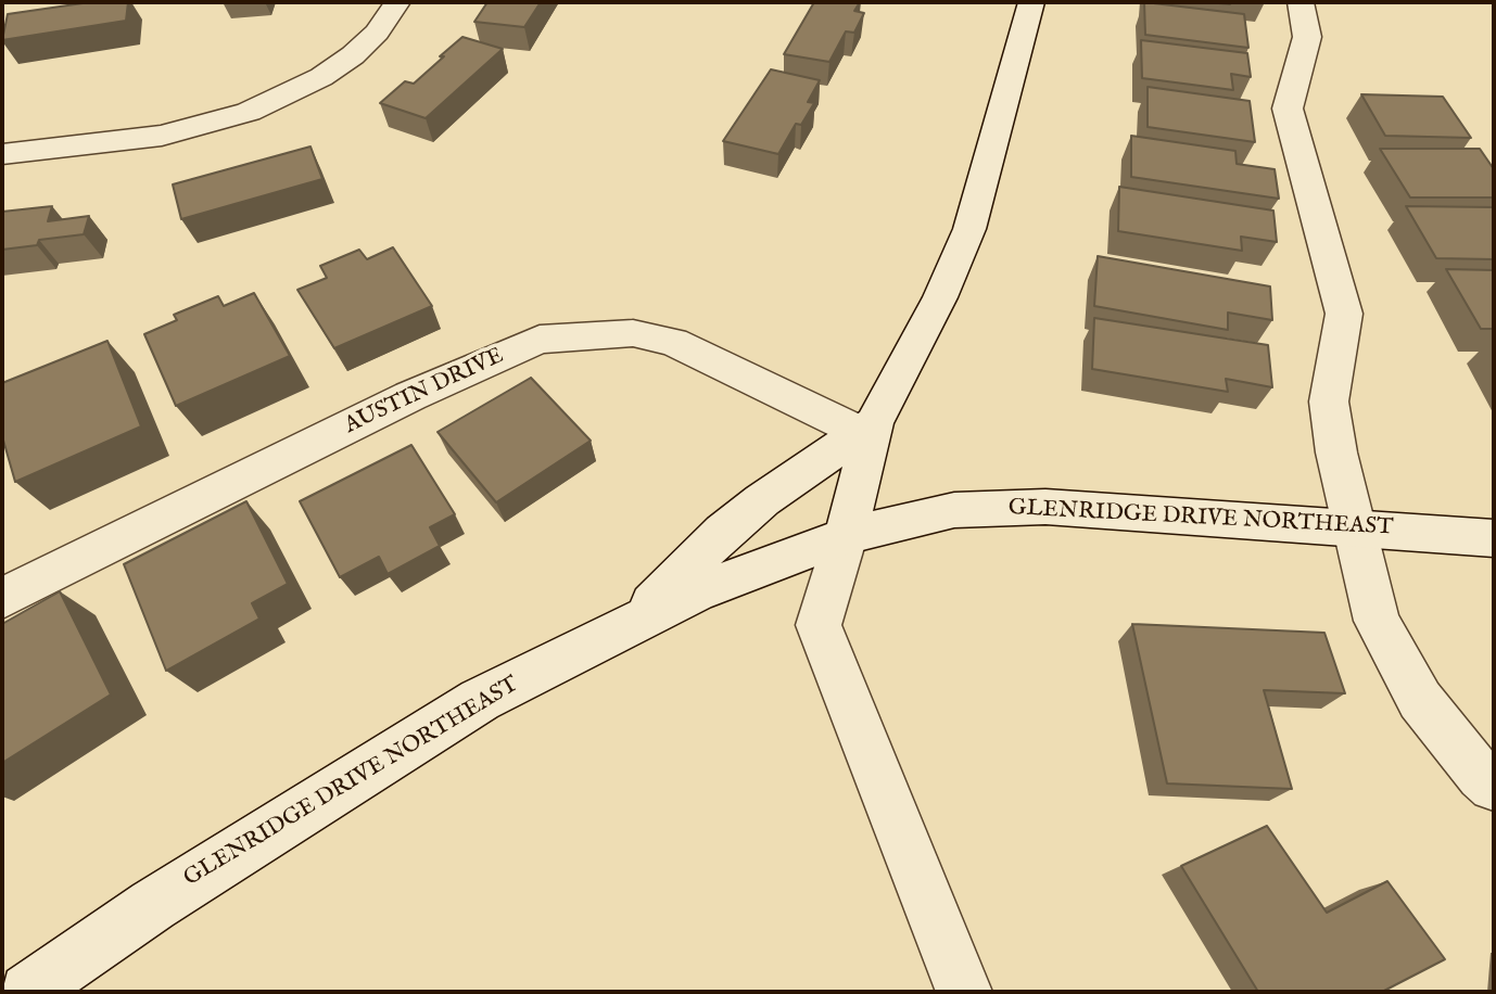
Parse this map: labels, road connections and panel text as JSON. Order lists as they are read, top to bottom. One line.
{"streets":{"street":["AUSTIN DRIVE","GLENRIDGE DRIVE NORTHEAST"]}}
